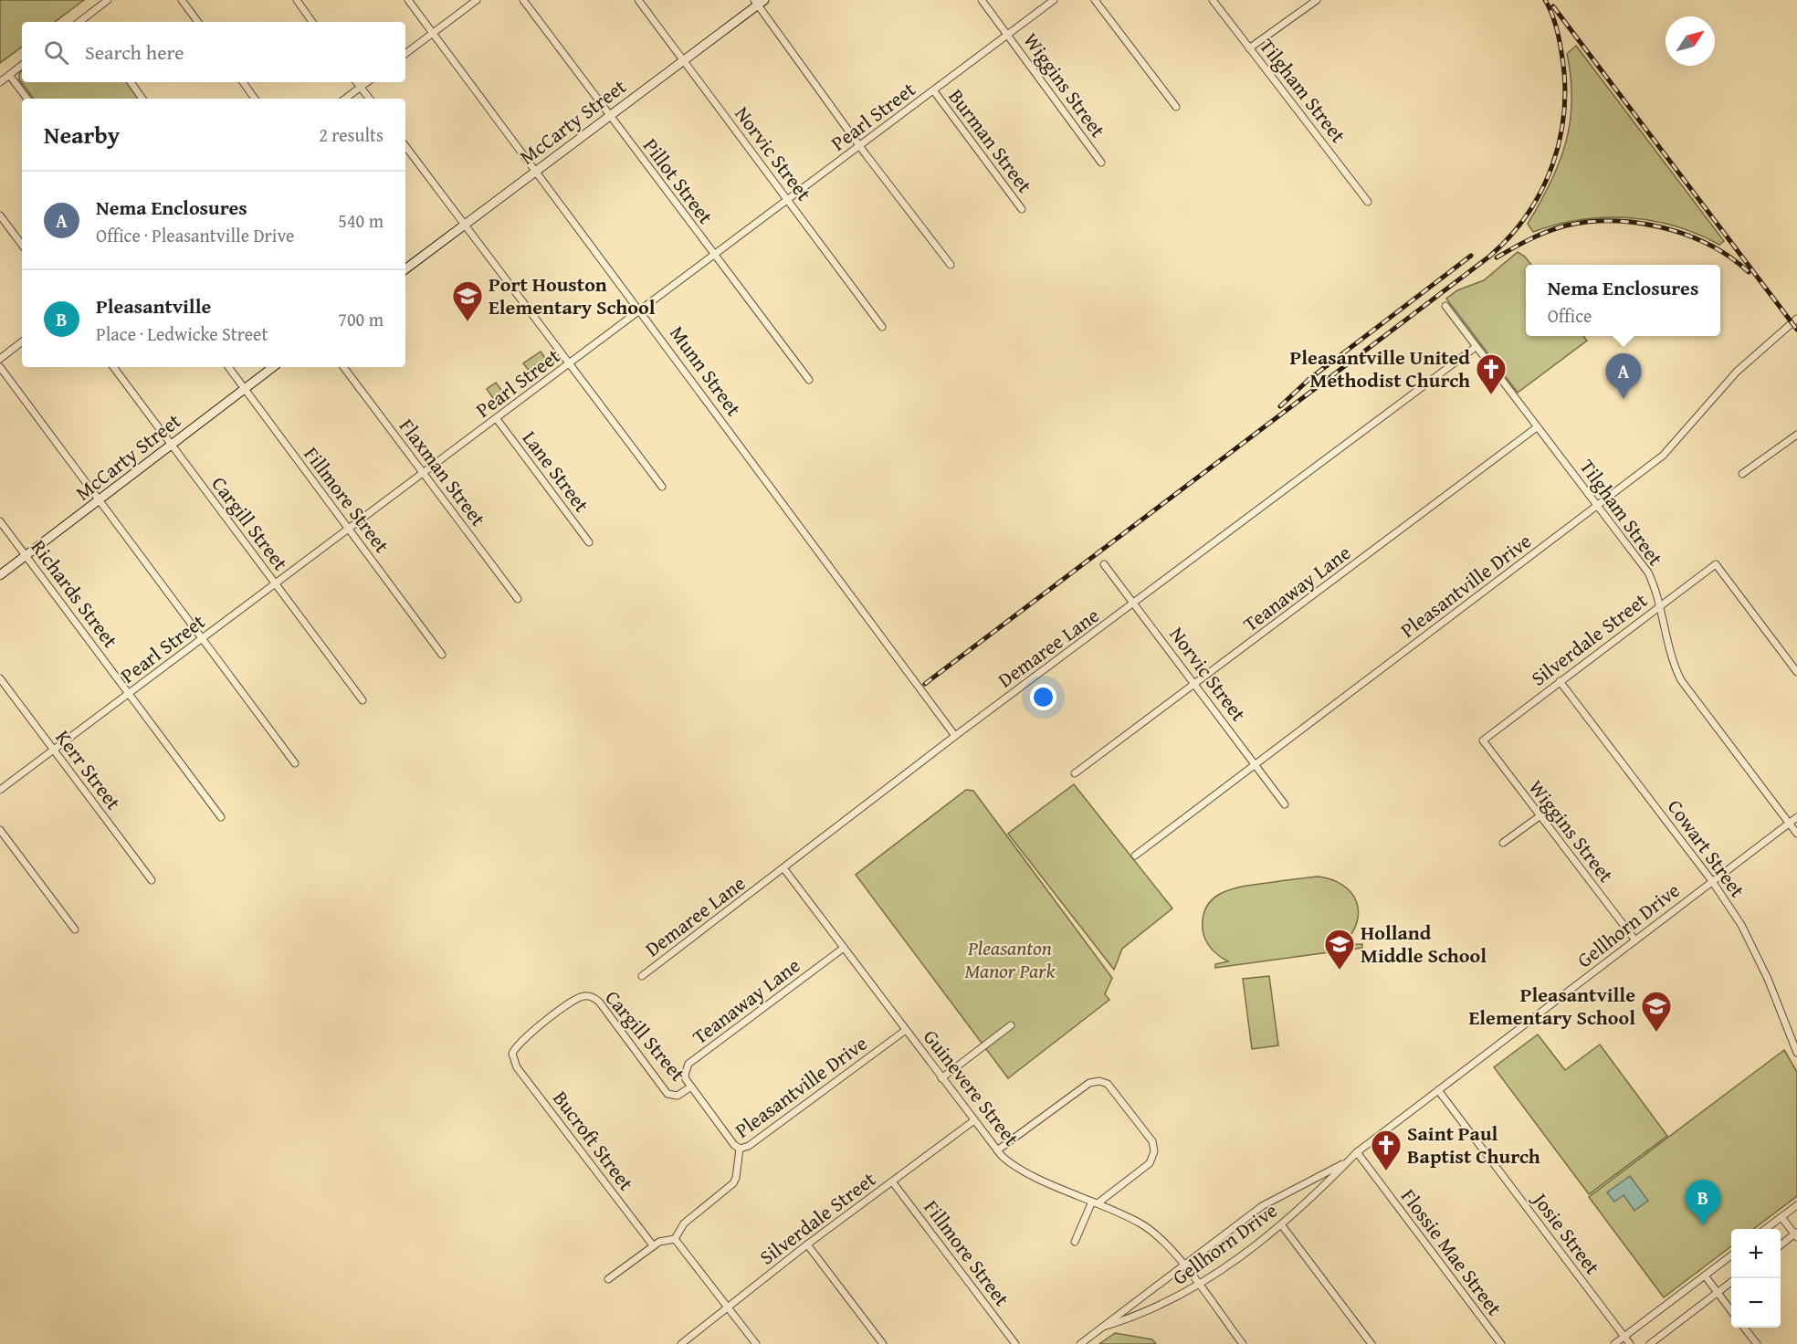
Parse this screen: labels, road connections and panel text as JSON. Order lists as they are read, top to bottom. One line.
{"streets":{"main road":["McCarty Street"],"street":["Wiggins Street","Tilgham Street","Pearl Street","Burman Street","Norvic Street","Pillot Street","Munn Street","Lane Street","Flaxman Street","Fillmore Street","Cargill Street","Pleasantville Drive","Teanaway Lane","Richards Street","Silverdale Street","Demaree Lane","Kerr Street","Cowart Street","Gellhorn Drive","Guinevere Street","Bucroft Street","Josie Street","Flossie Mae Street"]},"crossings":[["Wiggins Street","Pearl Street"],["Wiggins Street","Silverdale Street"],["Wiggins Street","Gellhorn Drive"],["Tilgham Street","Pleasantville Drive"],["Tilgham Street","Teanaway Lane"],["Tilgham Street","Silverdale Street"],["Tilgham Street","Demaree Lane"],["Tilgham Street","Gellhorn Drive"],["Pearl Street","Burman Street"],["Pearl Street","Norvic Street"],["Pearl Street","Pillot Street"],["Pearl Street","Munn Street"],["Pearl Street","Lane Street"],["Pearl Street","Flaxman Street"],["Pearl Street","Fillmore Street"],["Pearl Street","Cargill Street"],["Pearl Street","Richards Street"],["Pearl Street","Kerr Street"],["McCarty Street","Norvic Street"],["McCarty Street","Pillot Street"],["McCarty Street","Munn Street"],["McCarty Street","Fillmore Street"],["McCarty Street","Cargill Street"],["McCarty Street","Richards Street"],["Norvic Street","Pleasantville Drive"],["Norvic Street","Teanaway Lane"],["Norvic Street","Demaree Lane"],["Munn Street","Demaree Lane"],["Fillmore Street","Silverdale Street"],["Cargill Street","Pleasantville Drive"],["Cargill Street","Teanaway Lane"],["Cargill Street","Bucroft Street"],["Pleasantville Drive","Guinevere Street"],["Teanaway Lane","Guinevere Street"],["Silverdale Street","Cowart Street"],["Silverdale Street","Guinevere Street"],["Demaree Lane","Guinevere Street"],["Cowart Street","Gellhorn Drive"],["Gellhorn Drive","Guinevere Street"],["Gellhorn Drive","Josie Street"],["Gellhorn Drive","Flossie Mae Street"]],"parks":["Pleasanton Manor Park"],"places":{"school or university":["Port Houston Elementary School","Holland Middle School","Pleasantville Elementary School"],"church":["Pleasantville United Methodist Church","Saint Paul Baptist Church"]},"north":"top right","page":{"search":"Search here","heading":["Nearby","2 results"],"list":[{"mark":"A","name":"Nema Enclosures","note":"Office · Pleasantville Drive","value":"540 m"},{"mark":"B","name":"Pleasantville","note":"Place · Ledwicke Street","value":"700 m"}],"popup":["Nema Enclosures","Office"],"pins":["A","B"],"map_buttons":["+","−"]}}
